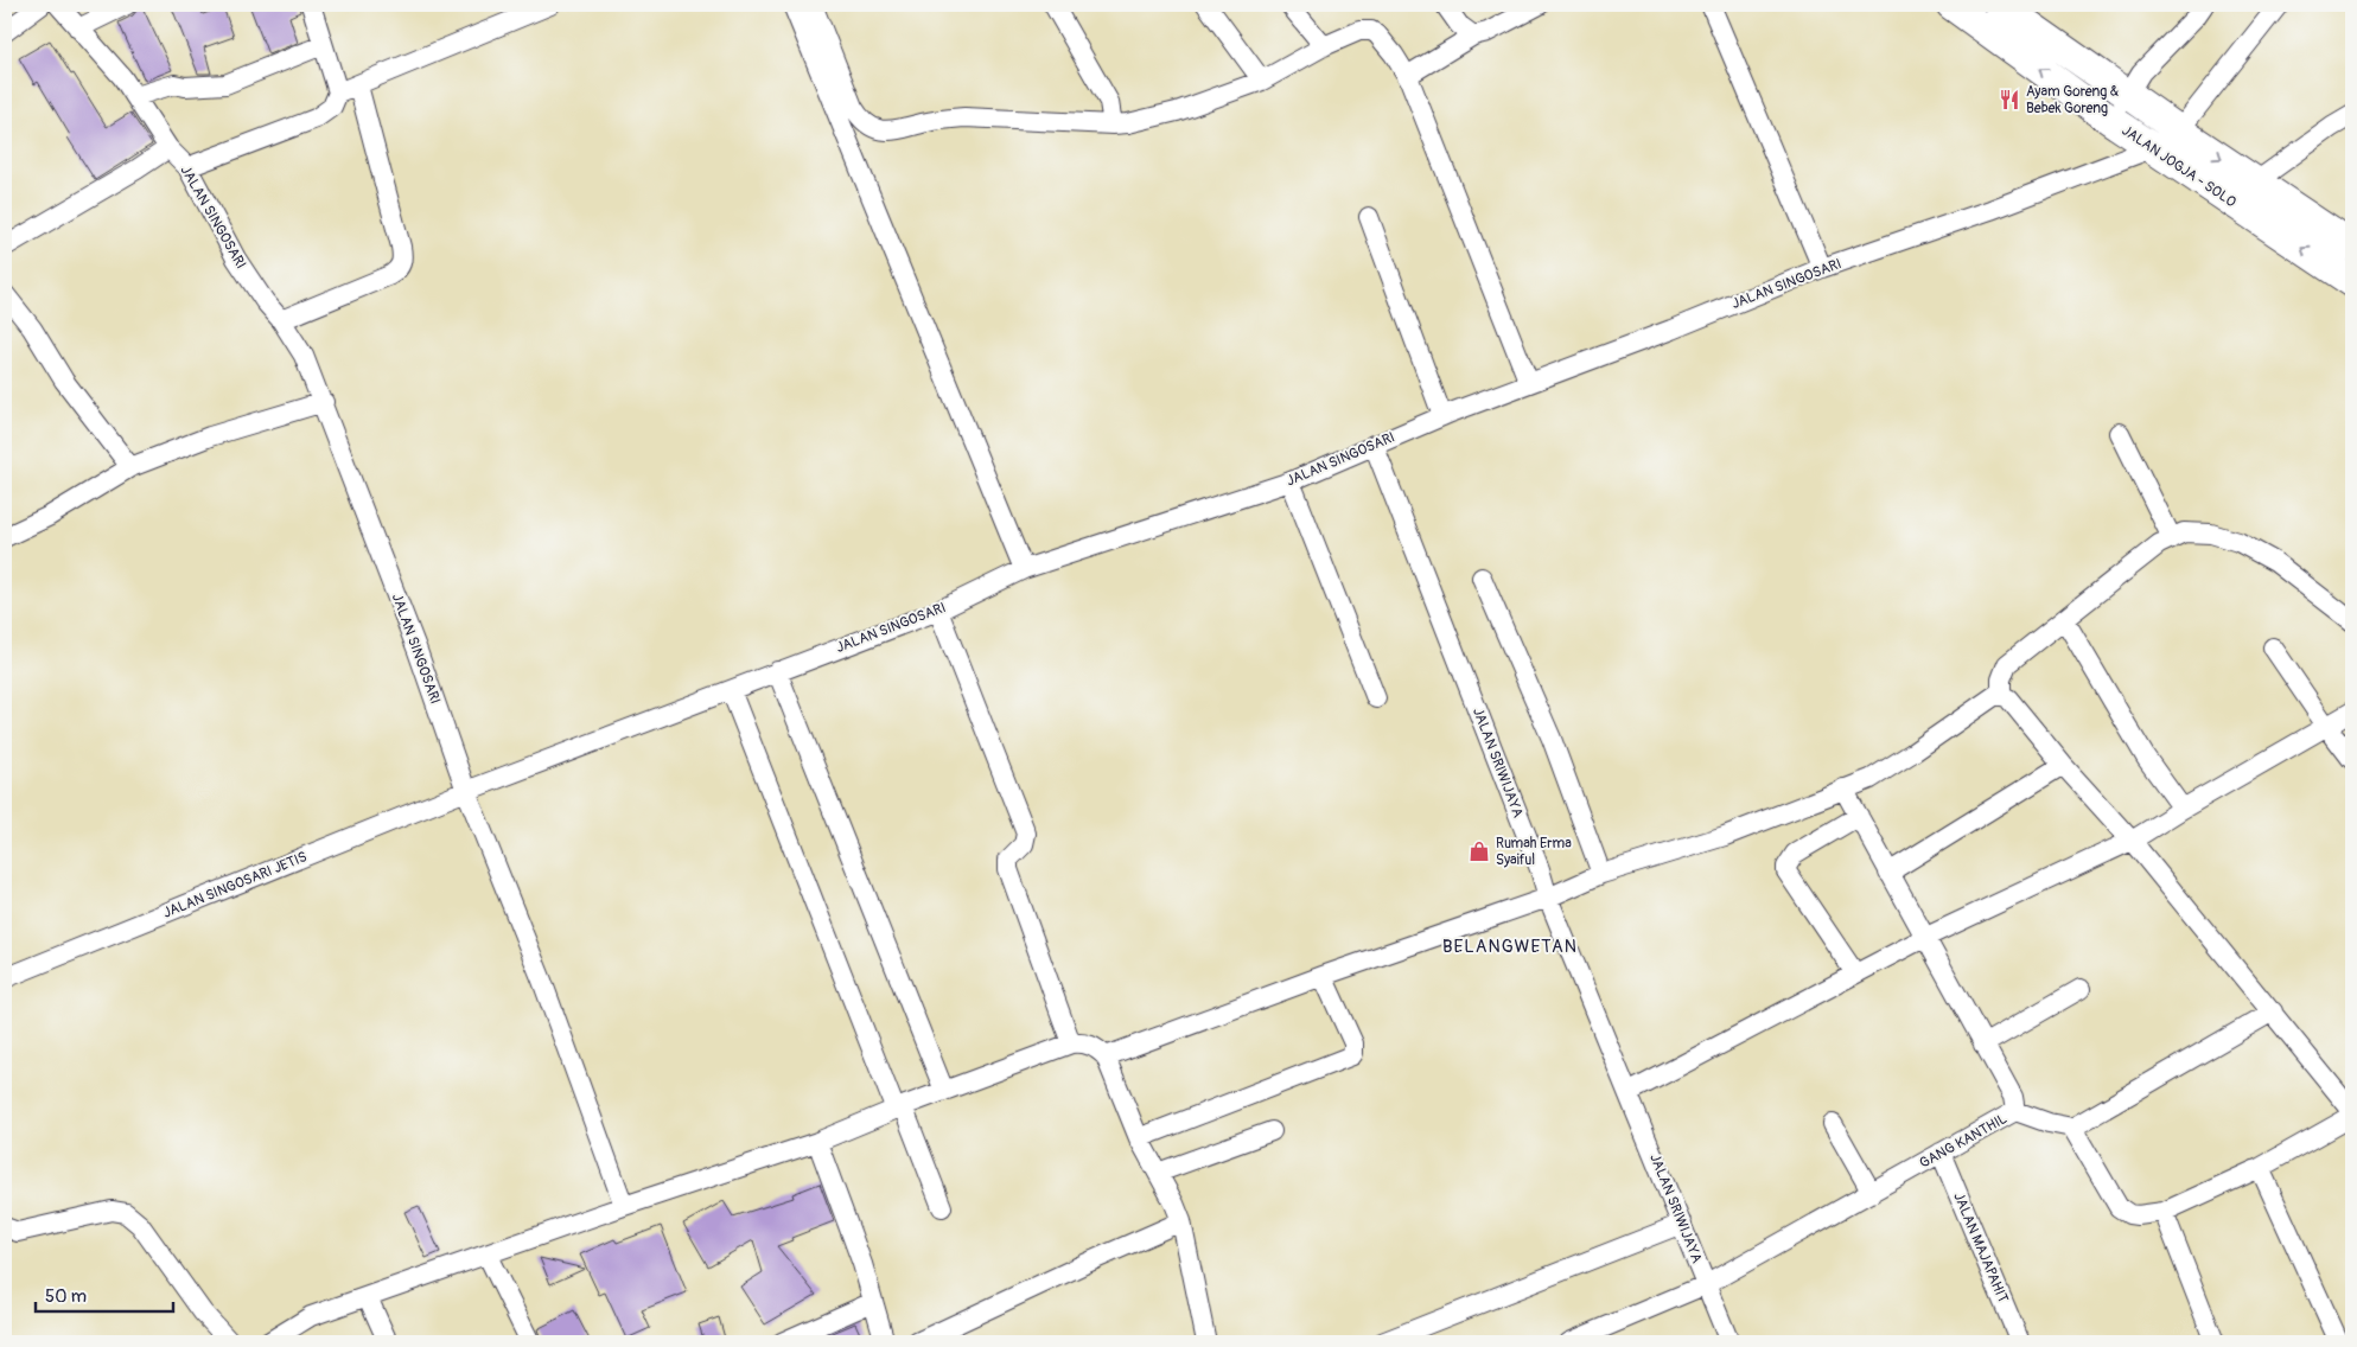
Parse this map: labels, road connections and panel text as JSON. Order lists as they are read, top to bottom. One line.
{"streets":{"highway":["JALAN JOGJA - SOLO"],"street":["JALAN SINGOSARI","JALAN SRIWIJAYA","JALAN SINGOSARI JETIS","GANG KANTHIL","JALAN MAJAPAHIT"]},"crossings":[["JALAN JOGJA - SOLO","JALAN SINGOSARI"],["JALAN SINGOSARI","JALAN SRIWIJAYA"],["JALAN SINGOSARI","JALAN SINGOSARI JETIS"],["JALAN SRIWIJAYA","GANG KANTHIL"],["GANG KANTHIL","JALAN MAJAPAHIT"]],"districts":["BELANGWETAN"],"places":{"restaurant":["Ayam Goreng & Bebek Goreng"],"shop":["Rumah Erma Syaiful"]},"scale_bar":"50 m"}
